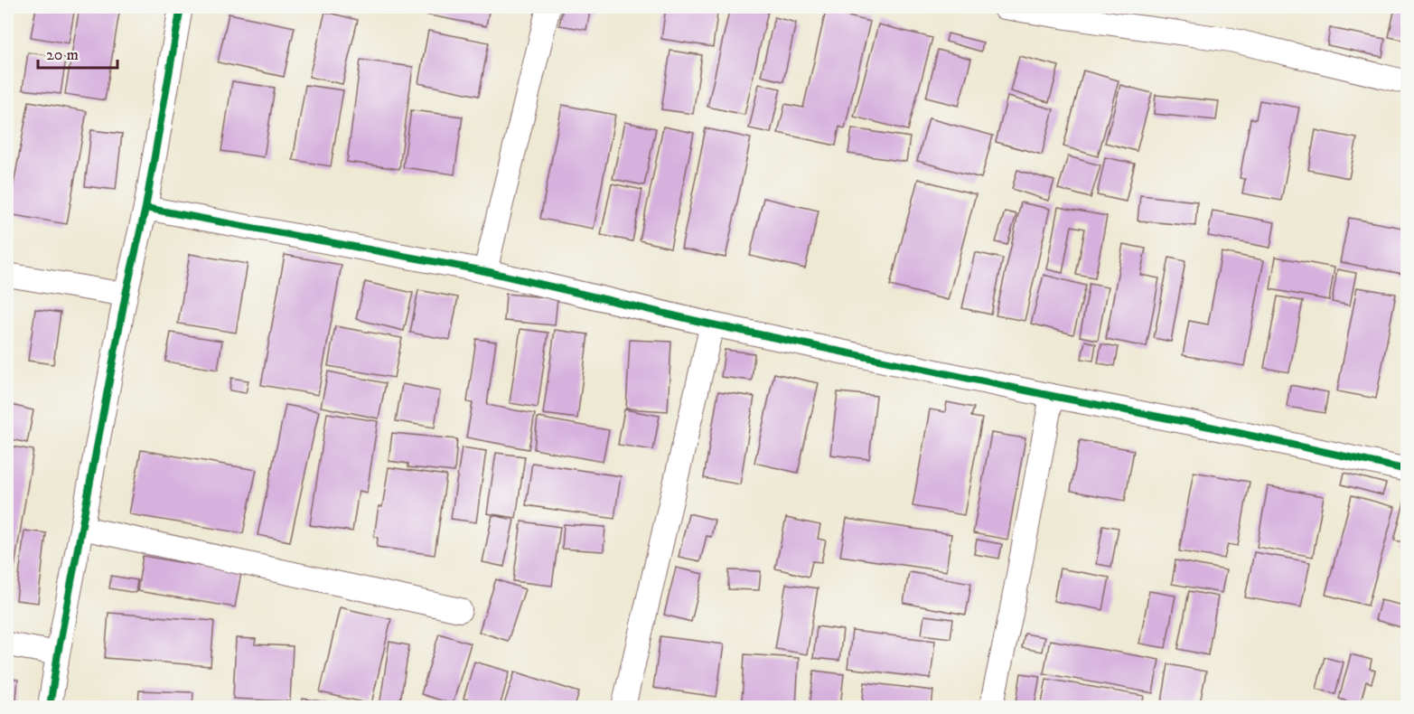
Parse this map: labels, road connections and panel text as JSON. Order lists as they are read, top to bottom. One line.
{"scale_bar":"20 m"}
